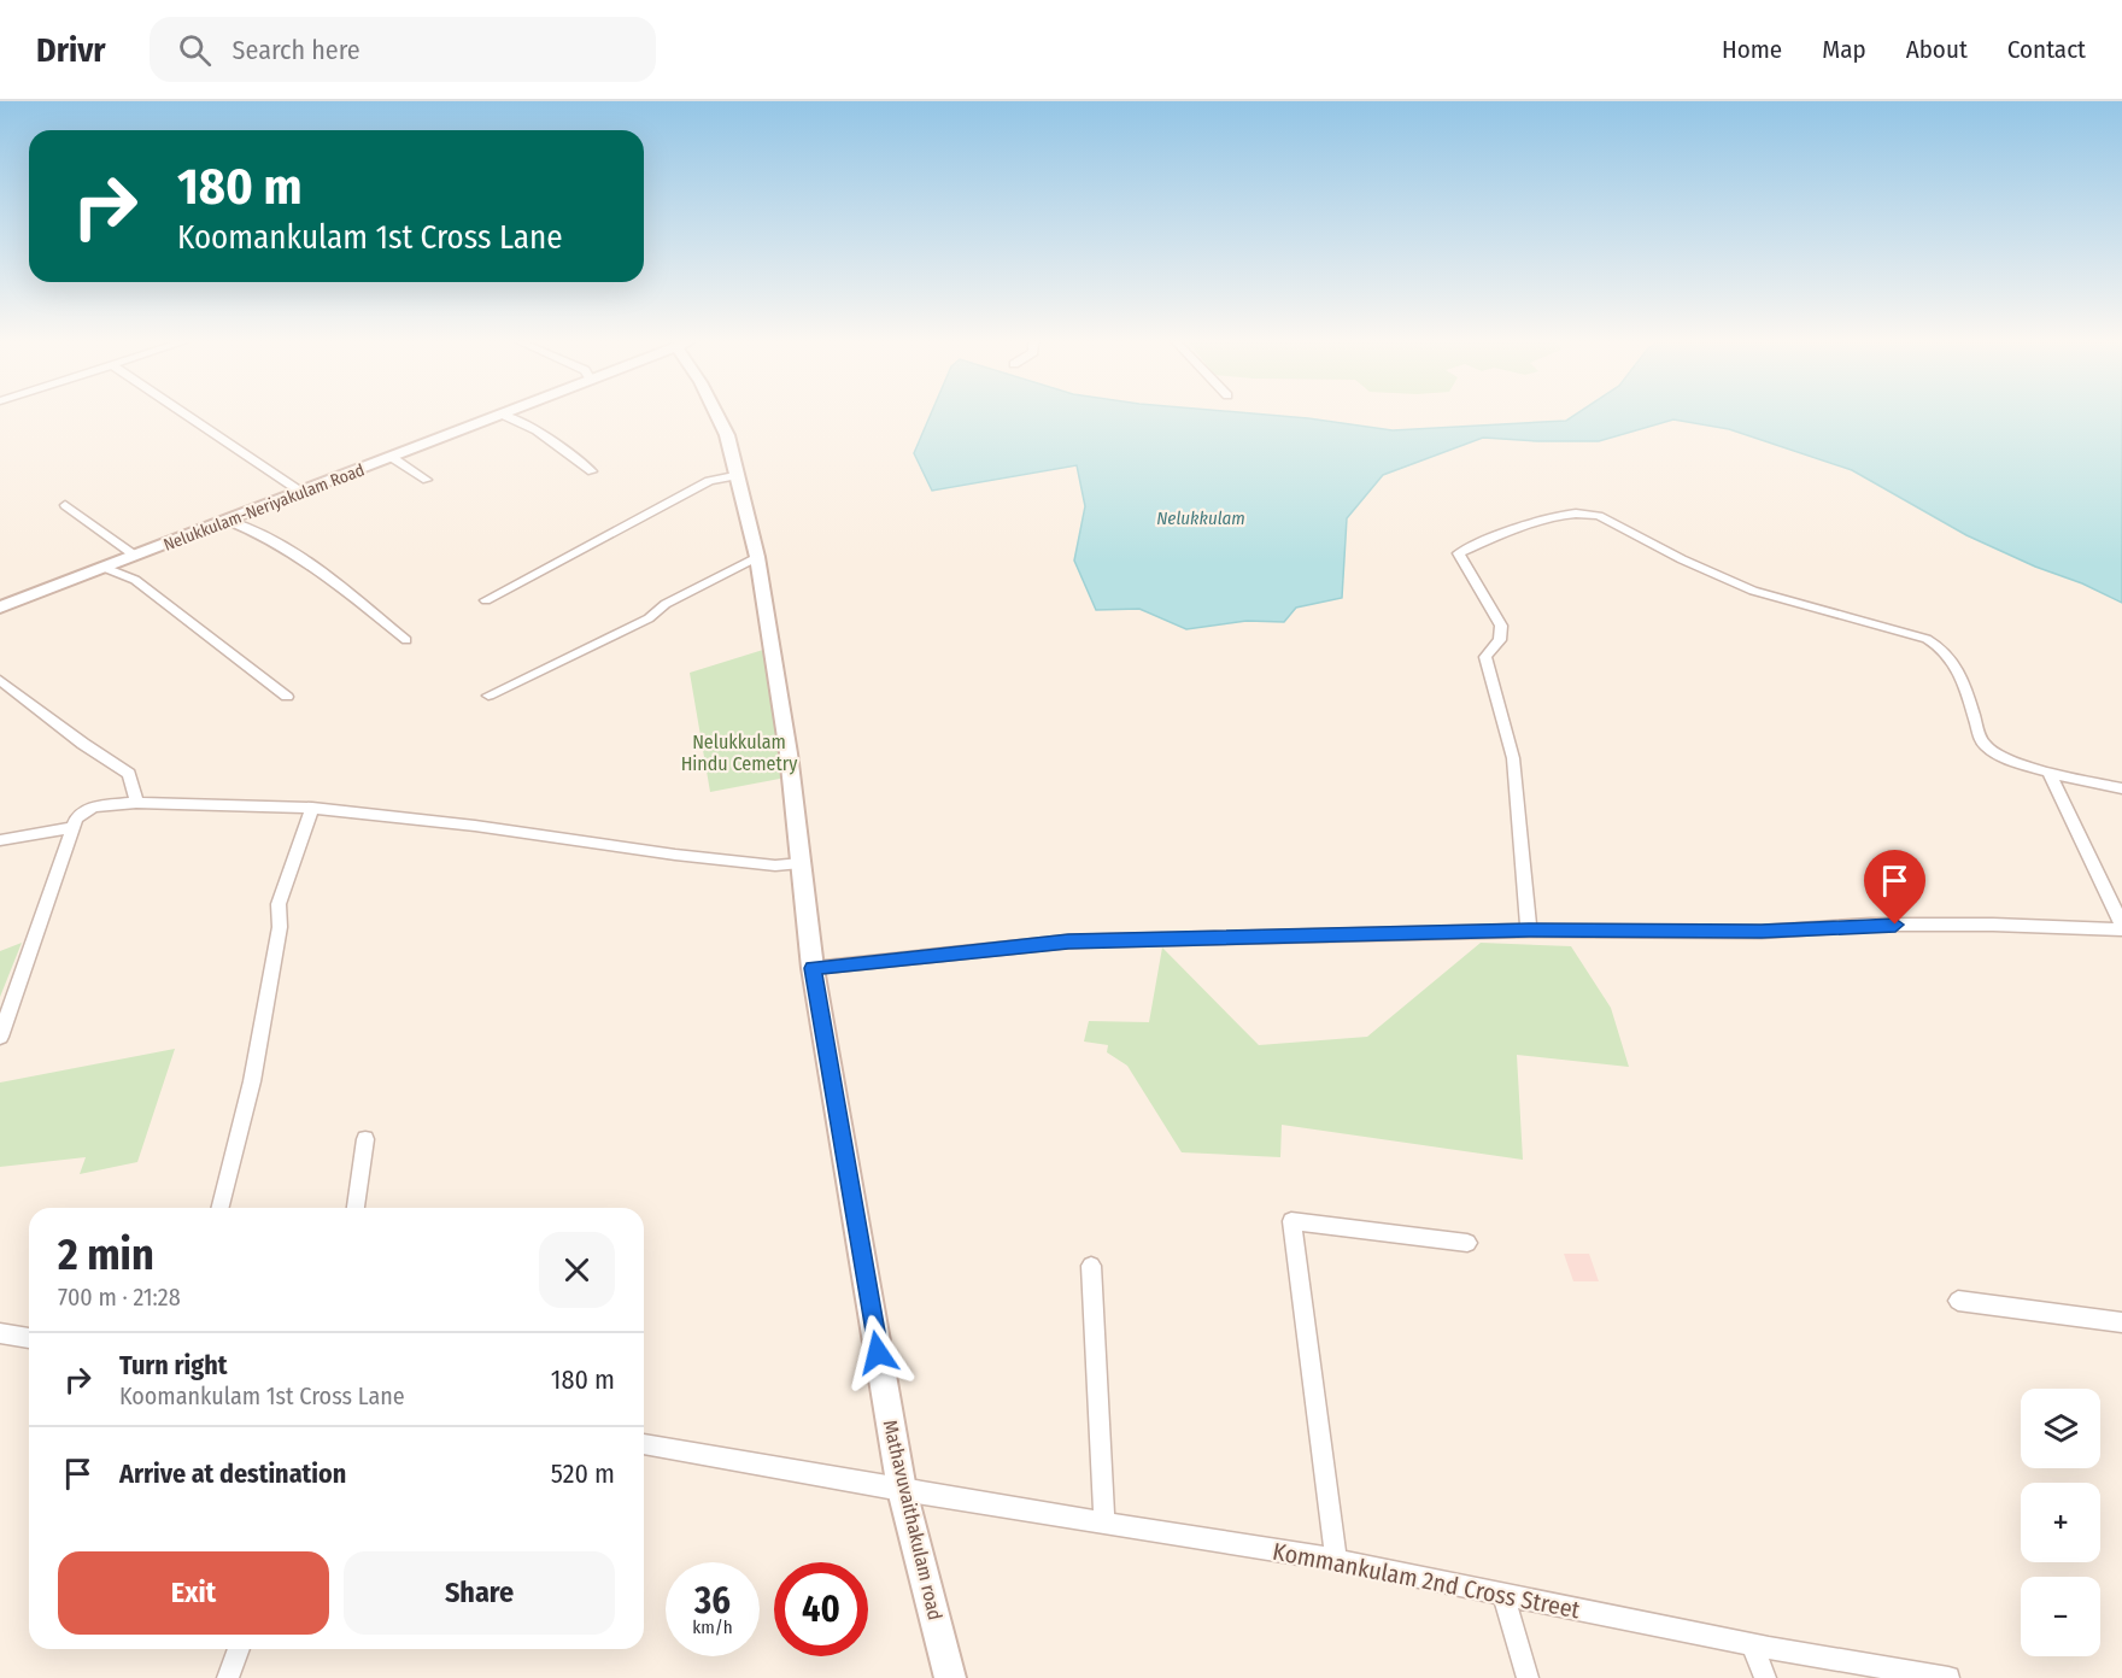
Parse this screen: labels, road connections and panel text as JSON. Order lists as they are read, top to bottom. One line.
{"streets":{"street":["Nelukkulam-Neriyakulam Road","Mathavuvaithakulam road","Kommankulam 2nd Cross Street"]},"crossings":[["Mathavuvaithakulam road","Kommankulam 2nd Cross Street"]],"water":["Nelukkulam"],"parks":["Nelukkulam Hindu Cemetry"],"page":{"header":"Drivr","search":"Search here","nav":["Home","Map","About","Contact"],"turn":["180 m","Koomankulam 1st Cross Lane"],"heading":["2 min","700 m · 21:28"],"list":[{"name":"Turn right","note":"Koomankulam 1st Cross Lane","value":"180 m"},{"name":"Arrive at destination","value":"520 m"}],"map_buttons":["+","−"],"buttons":["Exit","Share"],"speed":"36 km/h","limit":"40"}}
